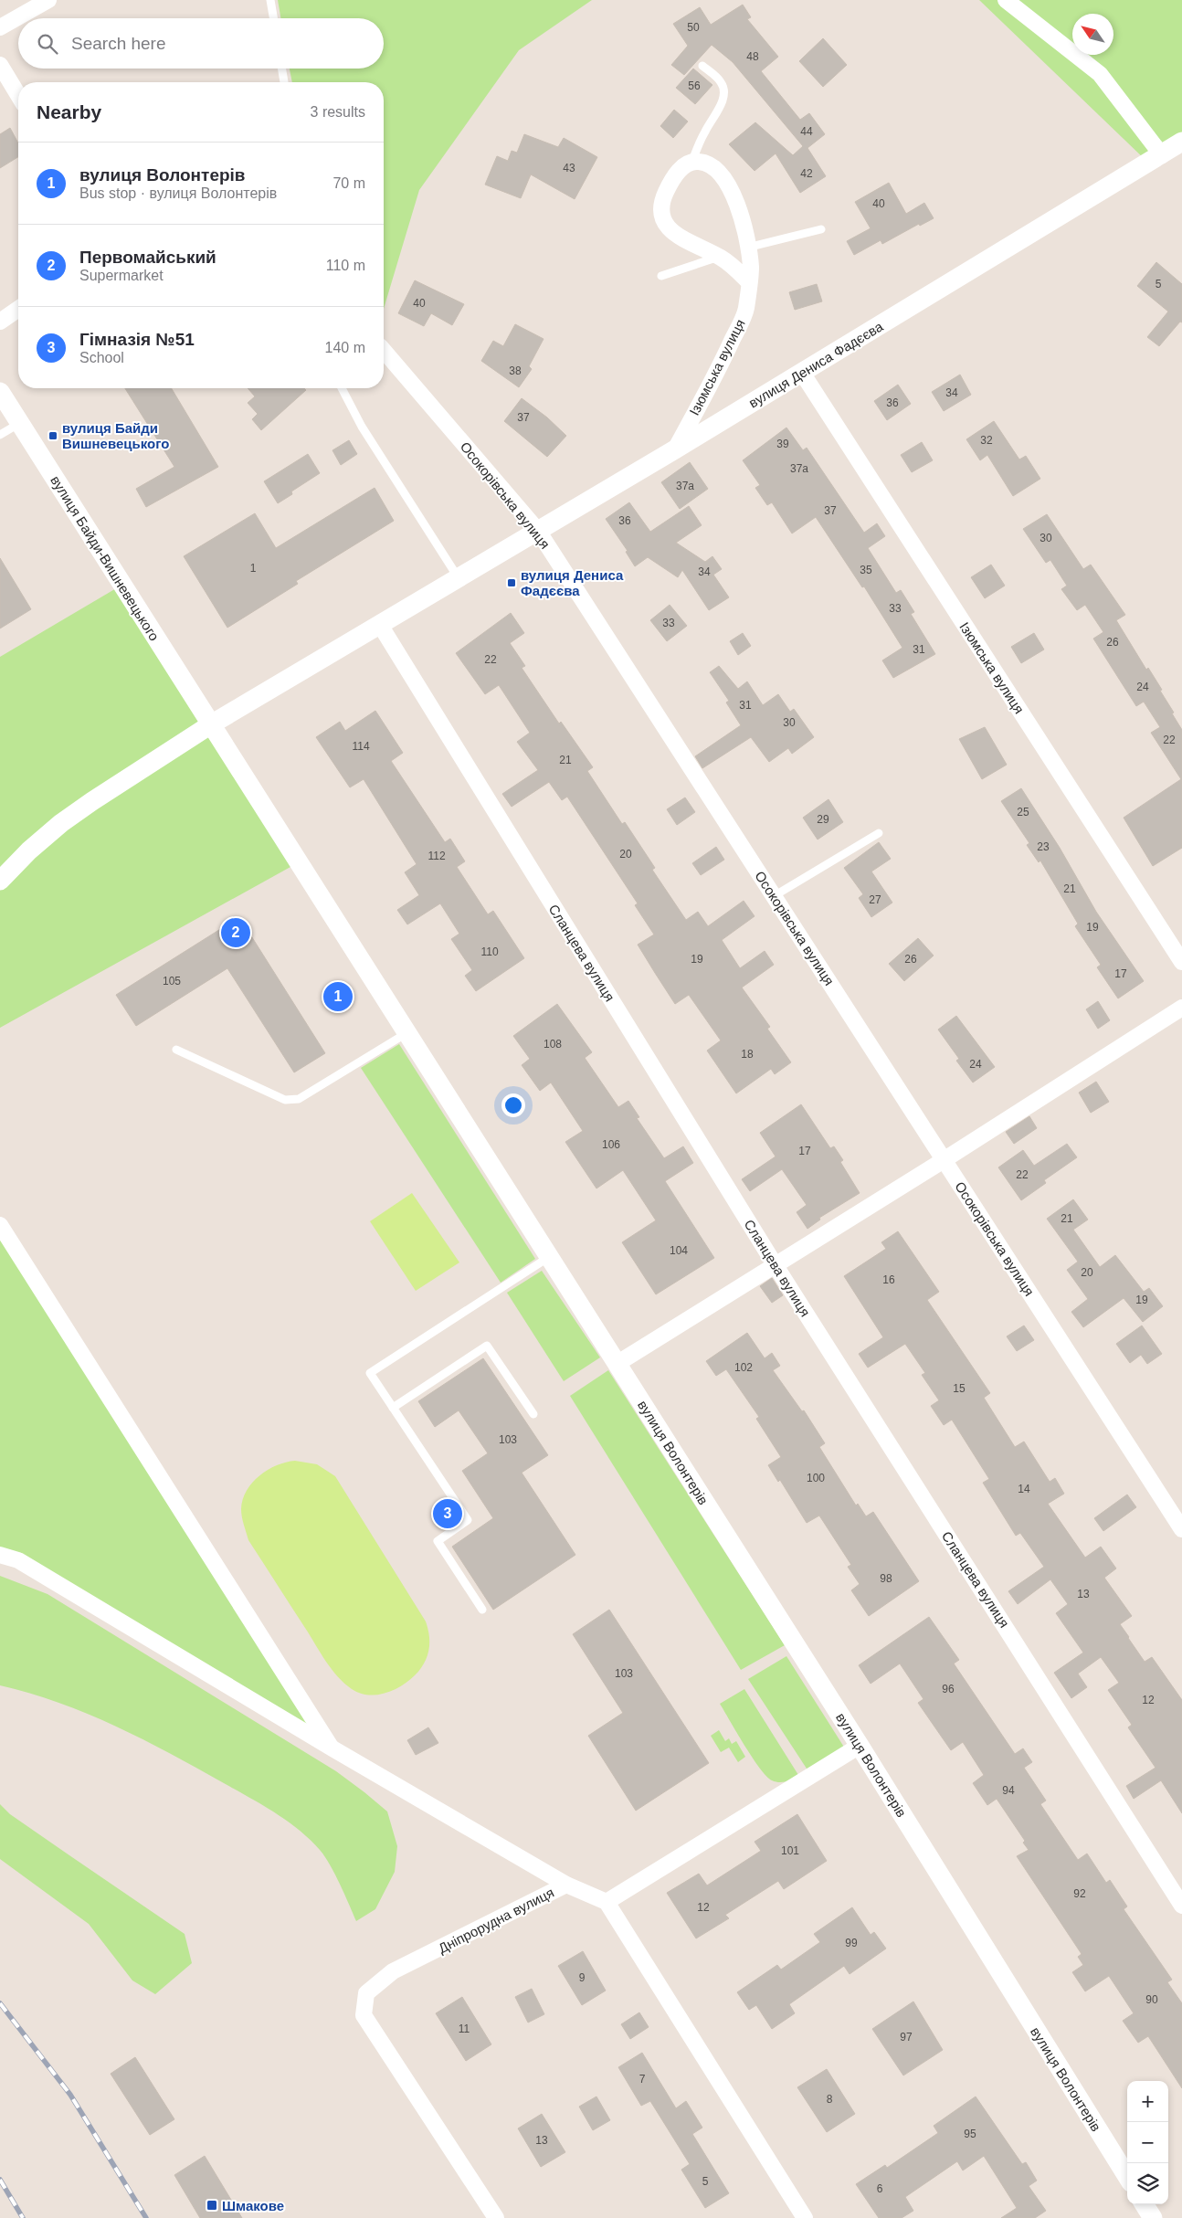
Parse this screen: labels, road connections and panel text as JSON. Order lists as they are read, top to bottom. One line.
{"streets":{"street":["вулиця Дениса Фадєєва","Ізюмська вулиця","Осокорівська вулиця","вулиця Байди-Вишневецького","Сланцева вулиця","вулиця Волонтерів","Дніпрорудна вулиця"]},"crossings":[["вулиця Дениса Фадєєва","Ізюмська вулиця"],["вулиця Дениса Фадєєва","Осокорівська вулиця"],["вулиця Дениса Фадєєва","вулиця Байди-Вишневецького"],["вулиця Дениса Фадєєва","Сланцева вулиця"],["вулиця Дениса Фадєєва","вулиця Волонтерів"],["вулиця Байди-Вишневецького","вулиця Волонтерів"]],"places":{"transit":["вулиця Байди Вишневецького","вулиця Дениса Фадєєва","Шмакове"]},"house_numbers":["50","48","56","44","43","42","40","5","40","38","34","36","37","32","39","37а","37а","37","36","30","1","35","34","33","33","26","31","22","24","31","30","22","114","21","25","29","23","20","112","21","27","19","110","19","26","17","105","108","18","24","106","17","22","21","104","20","16","19","102","15","103","100","14","98","13","103","96","12","94","101","92","12","99","9","90","11","97","7","8","95","13","5","6"],"north":"top left","page":{"search":"Search here","heading":["Nearby","3 results"],"list":[{"mark":"1","name":"вулиця Волонтерів","note":"Bus stop · вулиця Волонтерів","value":"70 m"},{"mark":"2","name":"Первомайський","note":"Supermarket","value":"110 m"},{"mark":"3","name":"Гімназія №51","note":"School","value":"140 m"}],"pins":["2","1","3"],"map_buttons":["+","−"]}}
